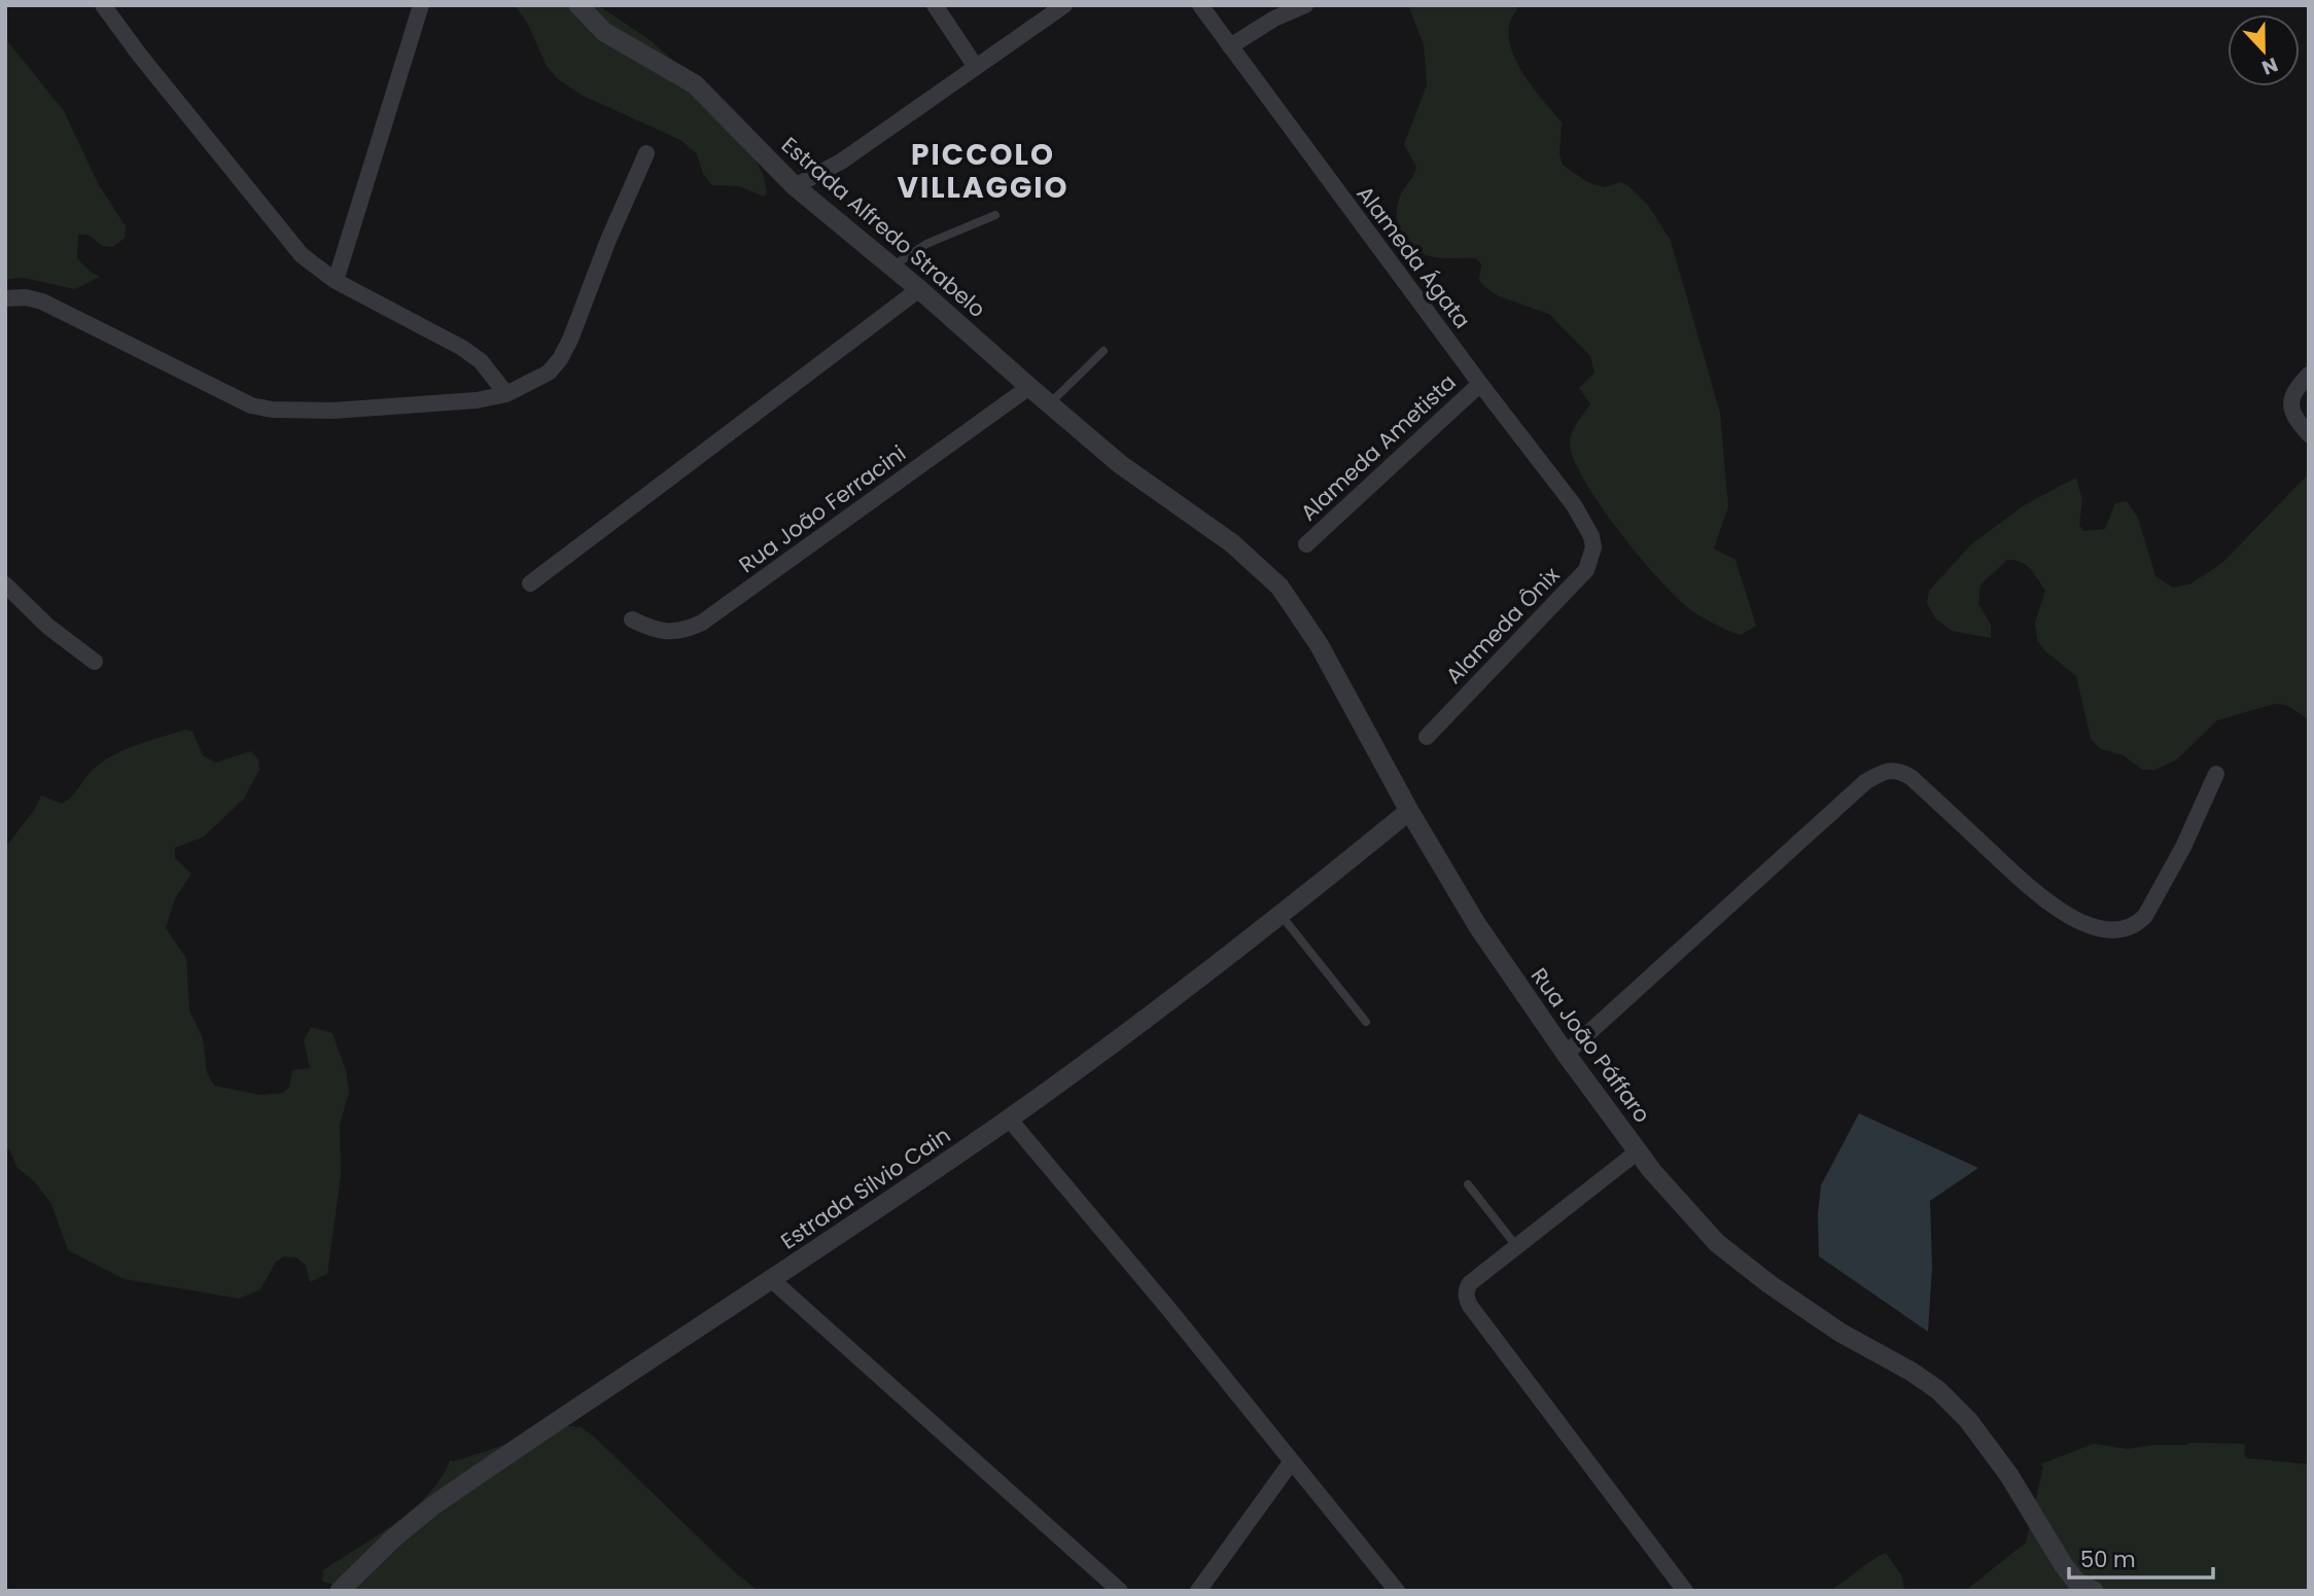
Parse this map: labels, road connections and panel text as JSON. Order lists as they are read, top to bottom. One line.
{"streets":{"street":["Estrada Alfredo Strabelo","Alameda Ágata","Alameda Ametista","Rua João Ferracini","Alameda Ônix","Rua João Páffaro","Estrada Silvio Cain"]},"crossings":[["Estrada Alfredo Strabelo","Rua João Ferracini"],["Estrada Alfredo Strabelo","Rua João Páffaro"],["Alameda Ágata","Alameda Ametista"],["Alameda Ágata","Alameda Ônix"],["Rua João Páffaro","Estrada Silvio Cain"]],"districts":["PICCOLO VILLAGGIO"],"scale_bar":"50 m","north":"bottom"}
